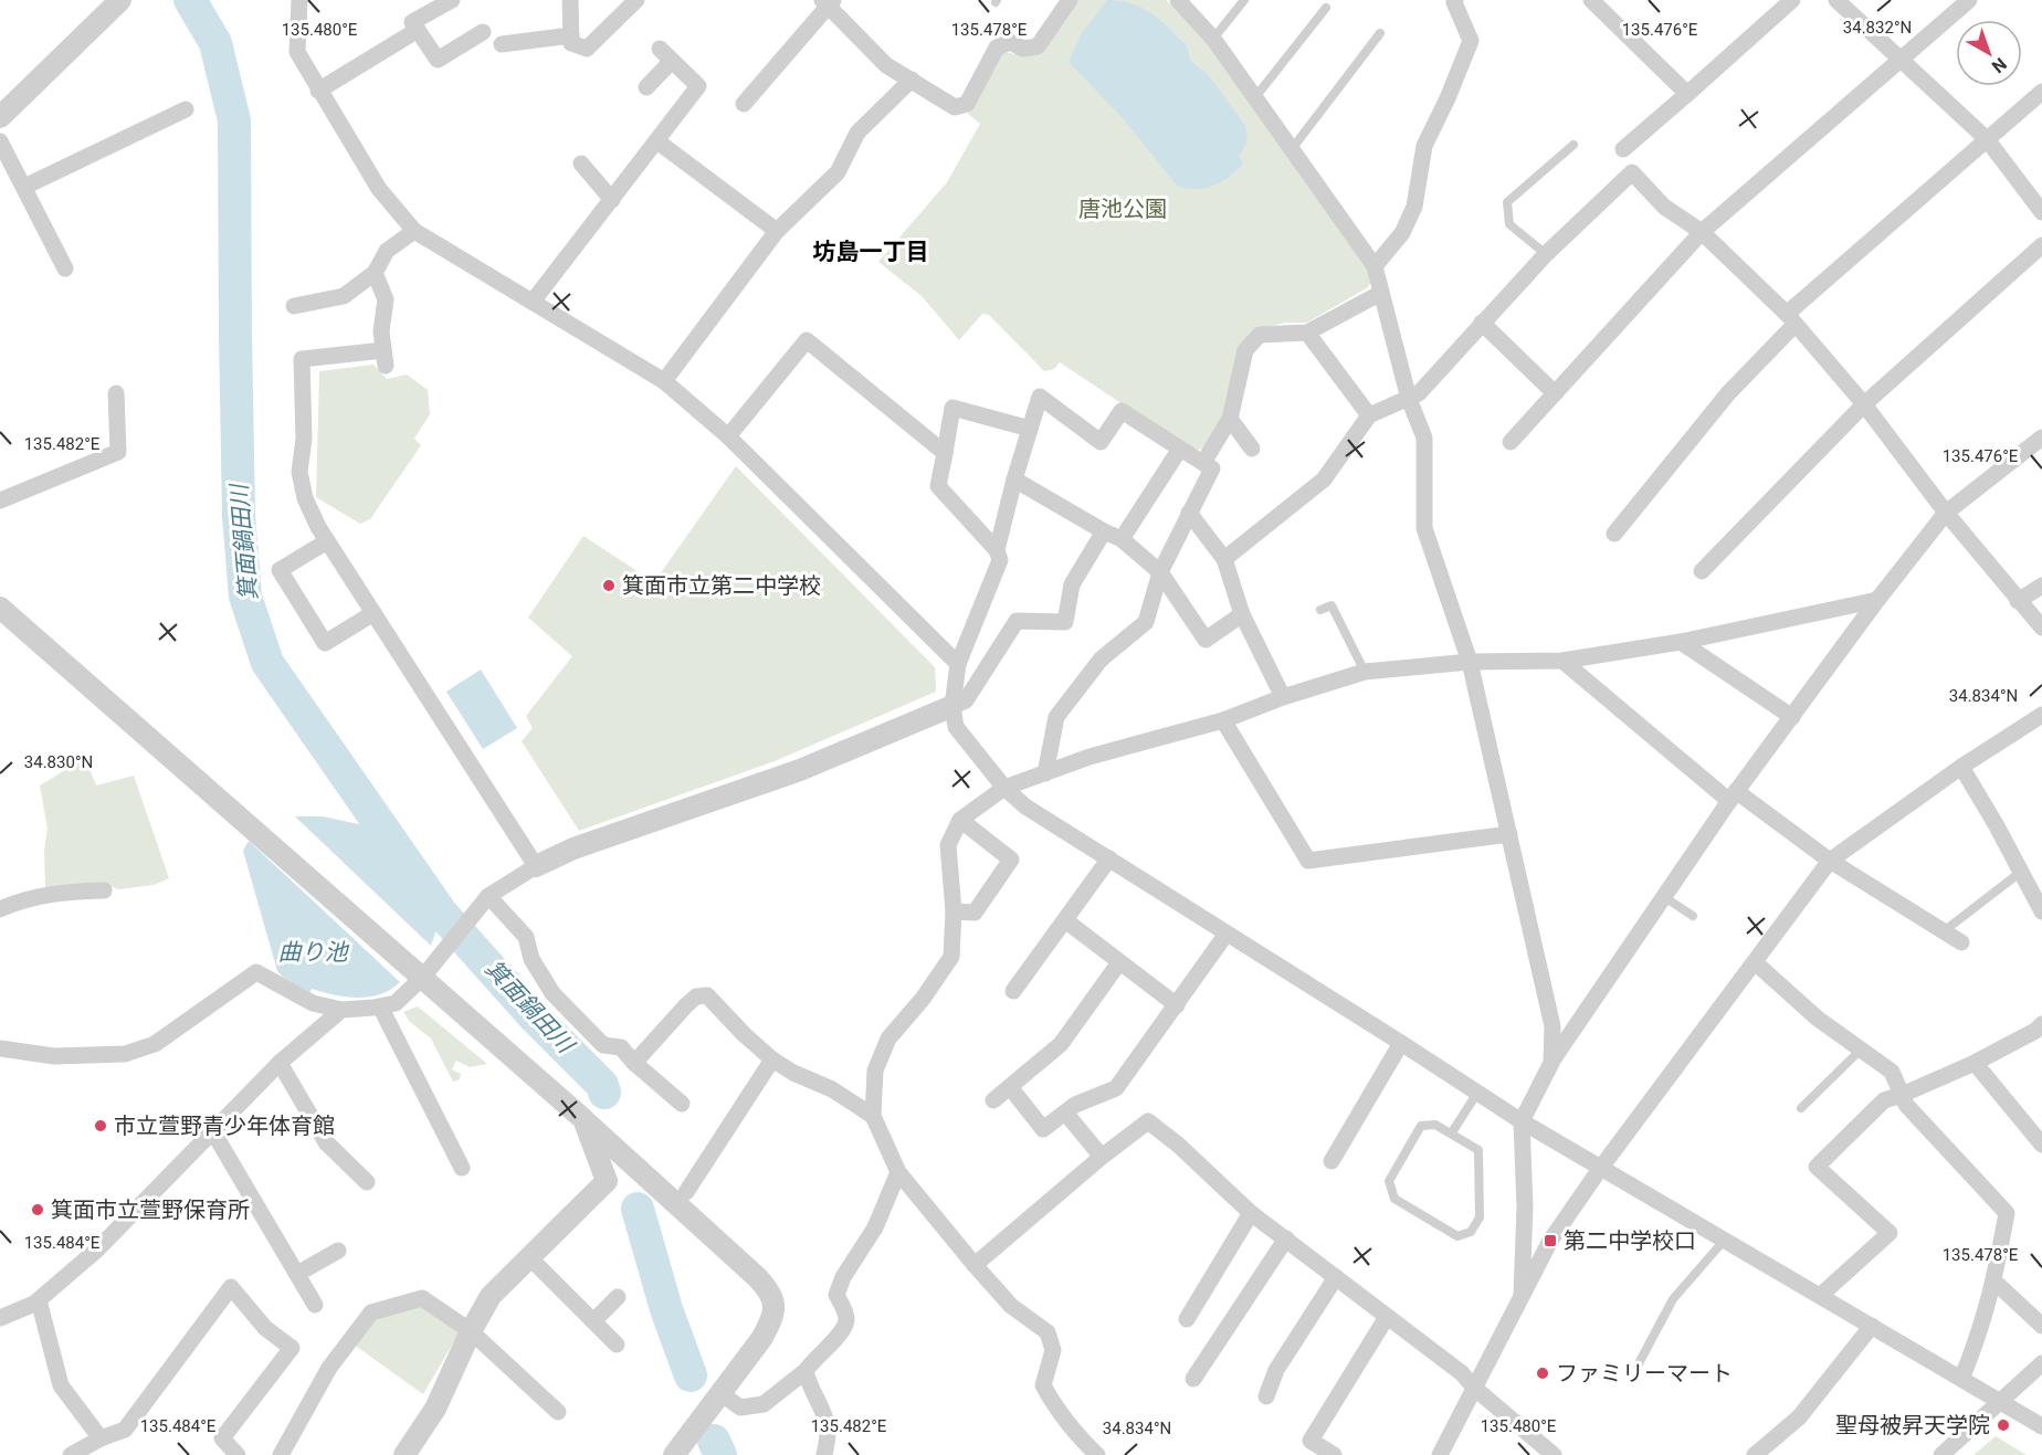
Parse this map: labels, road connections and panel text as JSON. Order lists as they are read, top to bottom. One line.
{"districts":["坊島一丁目"],"water":["箕面鍋田川","曲り池"],"parks":["唐池公園"],"places":{"other":["箕面市立第二中学校","市立萱野青少年体育館","箕面市立萱野保育所","ファミリーマート","聖母被昇天学院"],"transit":["第二中学校口"]},"north":"bottom right","coordinates":["34.832°N","135.480°E","135.478°E","135.476°E","135.482°E","34.834°N","34.830°N","135.484°E"]}
